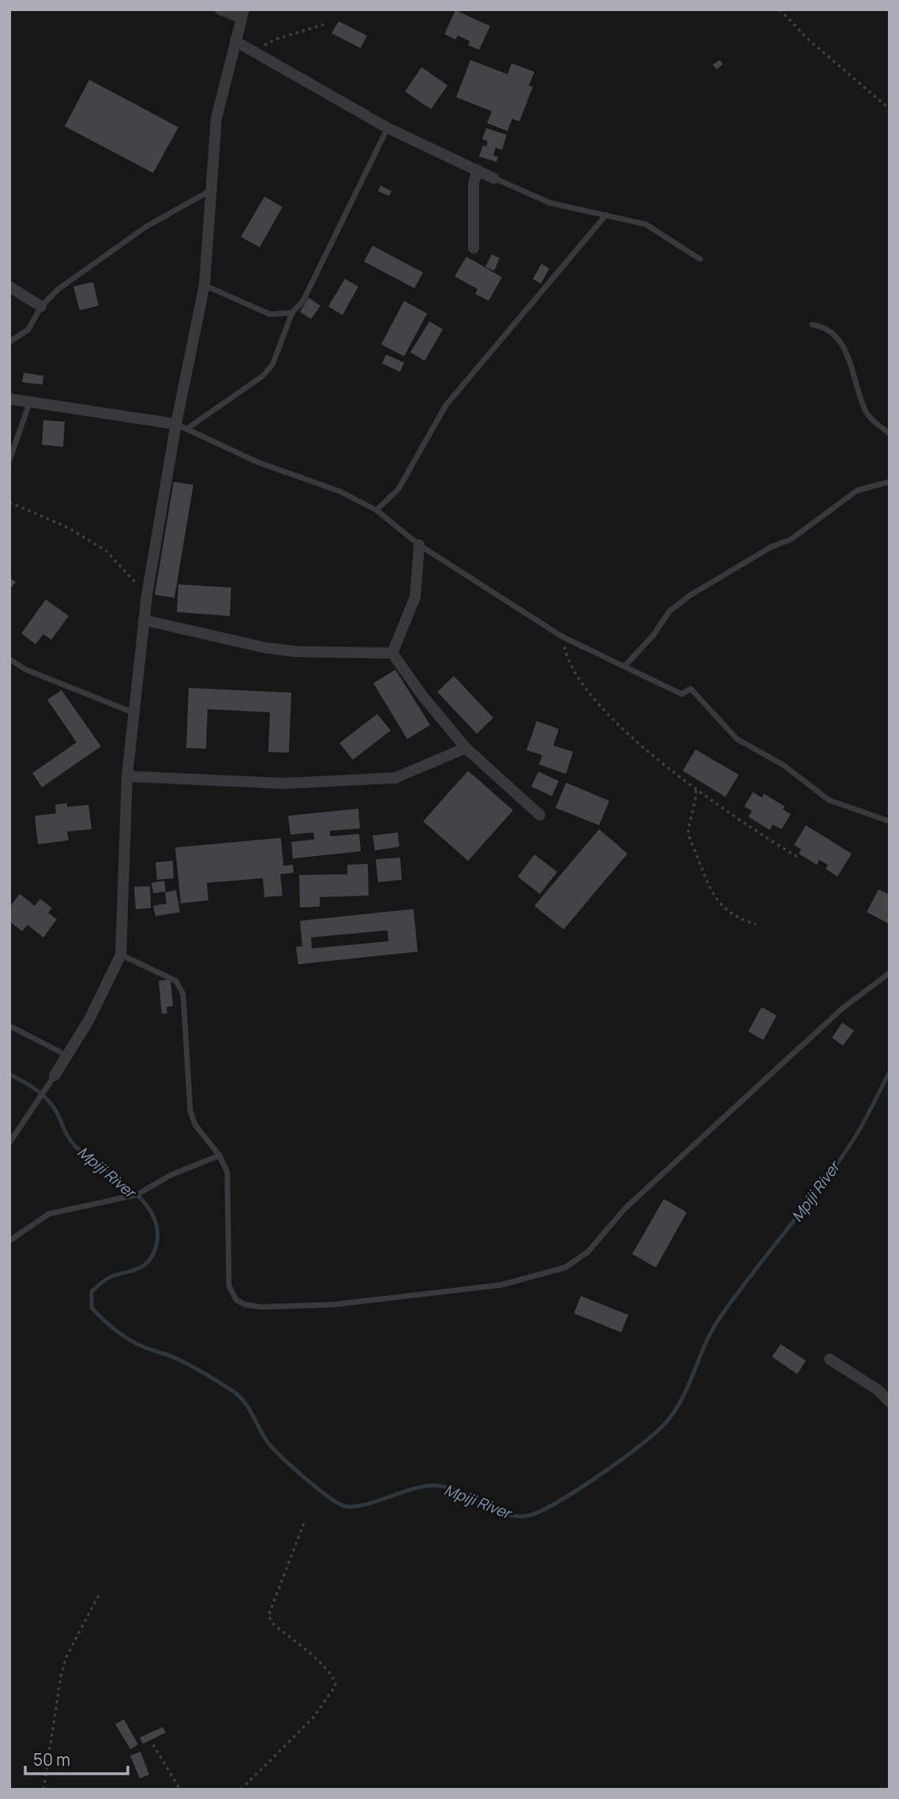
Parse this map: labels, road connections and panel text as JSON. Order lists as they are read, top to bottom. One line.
{"water":["Mpiji River"],"scale_bar":"50 m"}
